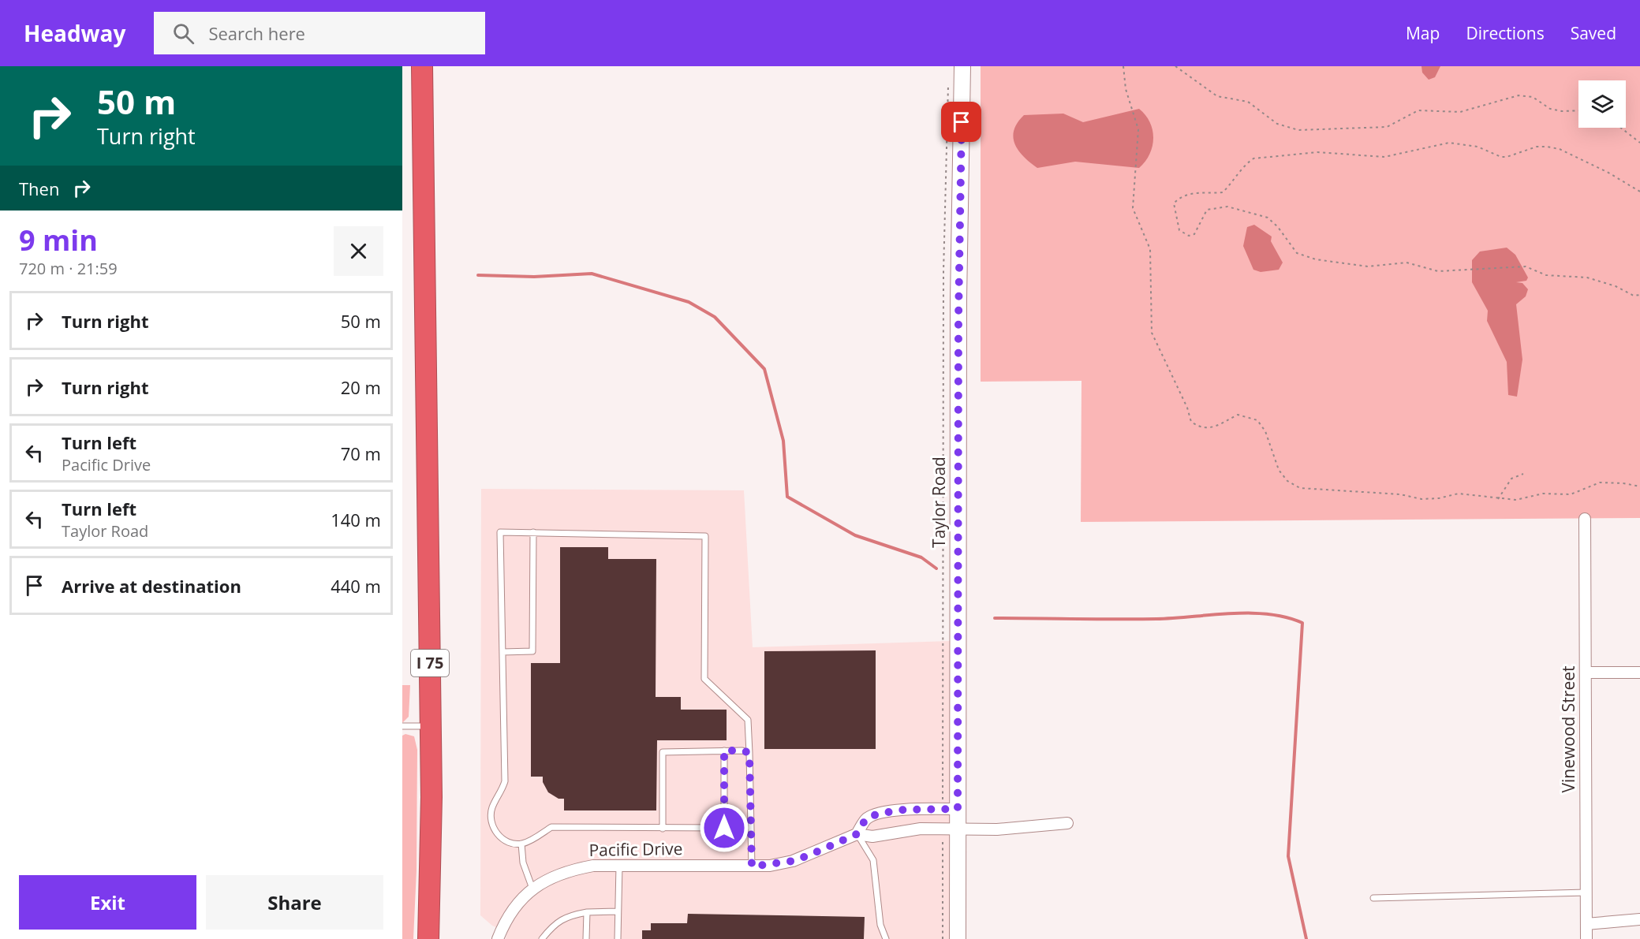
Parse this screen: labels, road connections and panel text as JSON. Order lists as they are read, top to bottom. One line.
{"streets":{"highway":["I 75"],"street":["Taylor Road","Vinewood Street","Pacific Drive"]},"crossings":[["Taylor Road","Pacific Drive"]],"page":{"header":"Headway","search":"Search here","nav":["Map","Directions","Saved"],"turn":["50 m","Turn right"],"then":"Then","heading":["9 min","720 m · 21:59"],"list":[{"name":"Turn right","value":"50 m"},{"name":"Turn right","value":"20 m"},{"name":"Turn left","note":"Pacific Drive","value":"70 m"},{"name":"Turn left","note":"Taylor Road","value":"140 m"},{"name":"Arrive at destination","value":"440 m"}],"buttons":["Exit","Share"]}}
